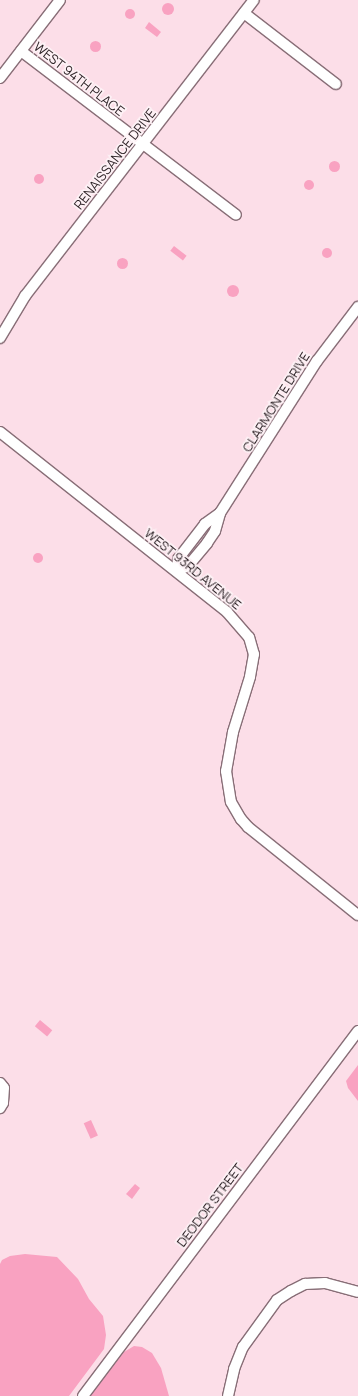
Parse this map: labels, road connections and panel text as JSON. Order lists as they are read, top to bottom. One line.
{"streets":{"street":["WEST 94TH PLACE","RENAISSANCE DRIVE","CLARMONTE DRIVE","WEST 93RD AVENUE","DEODOR STREET"]},"crossings":[["WEST 94TH PLACE","RENAISSANCE DRIVE"],["CLARMONTE DRIVE","WEST 93RD AVENUE"]]}
